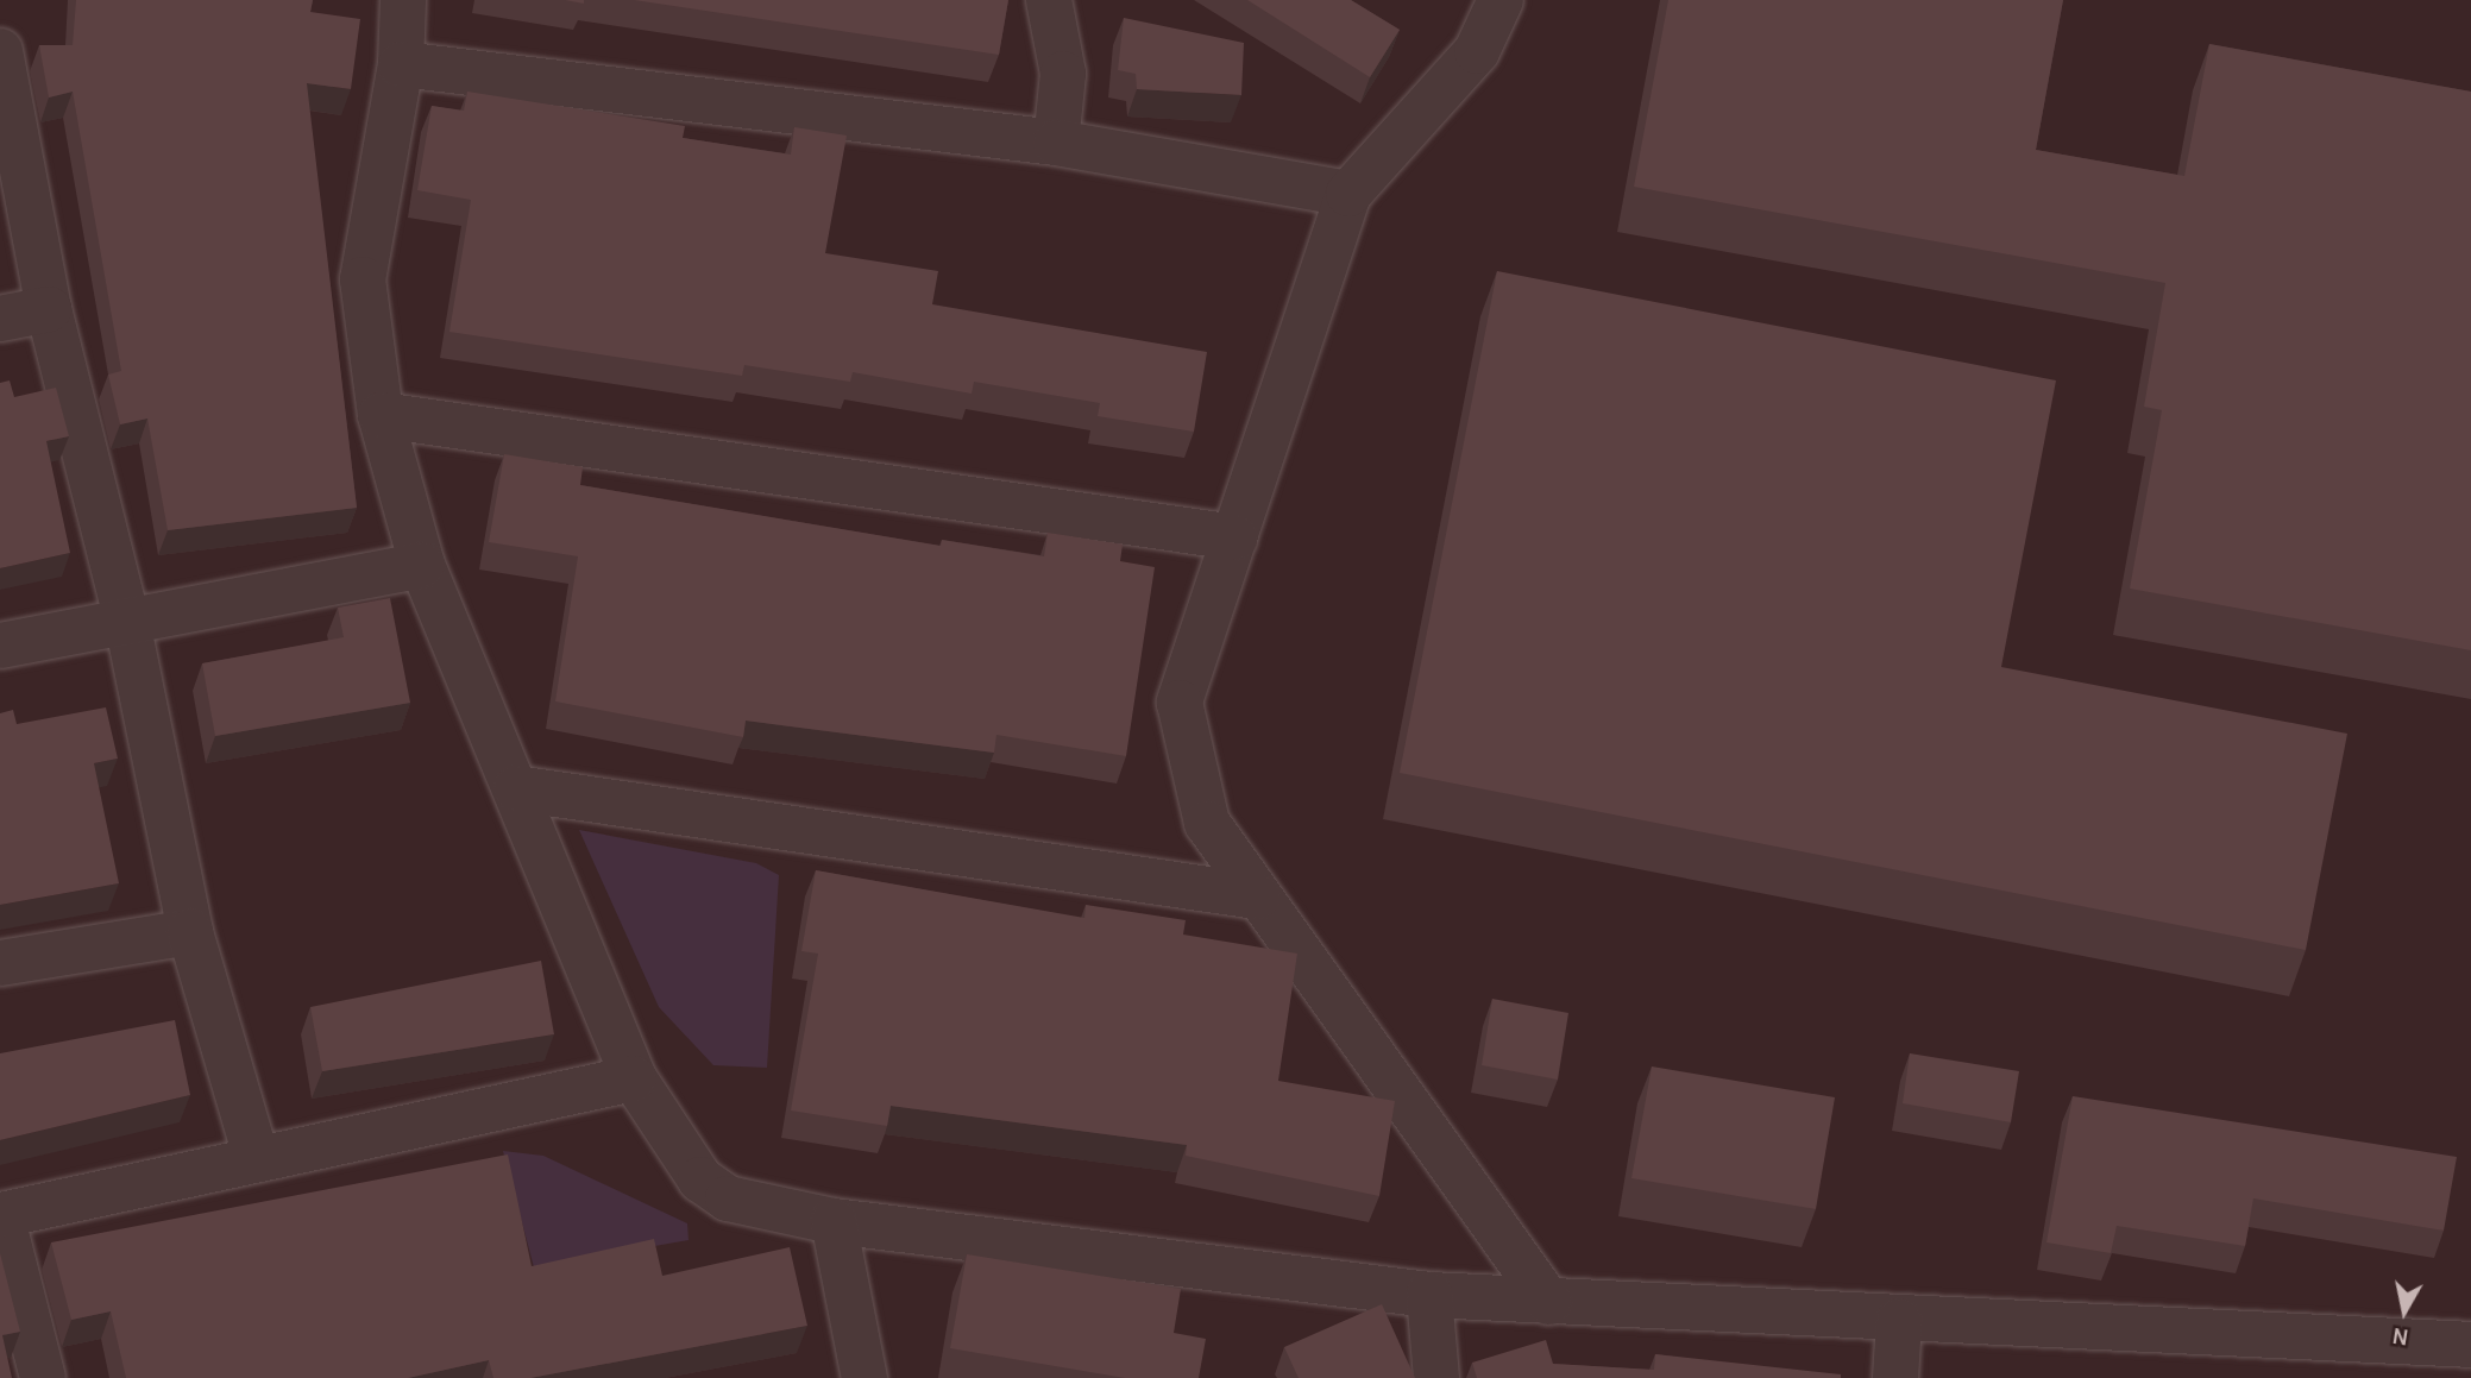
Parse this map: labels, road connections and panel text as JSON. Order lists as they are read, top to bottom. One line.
{"north":"bottom"}
